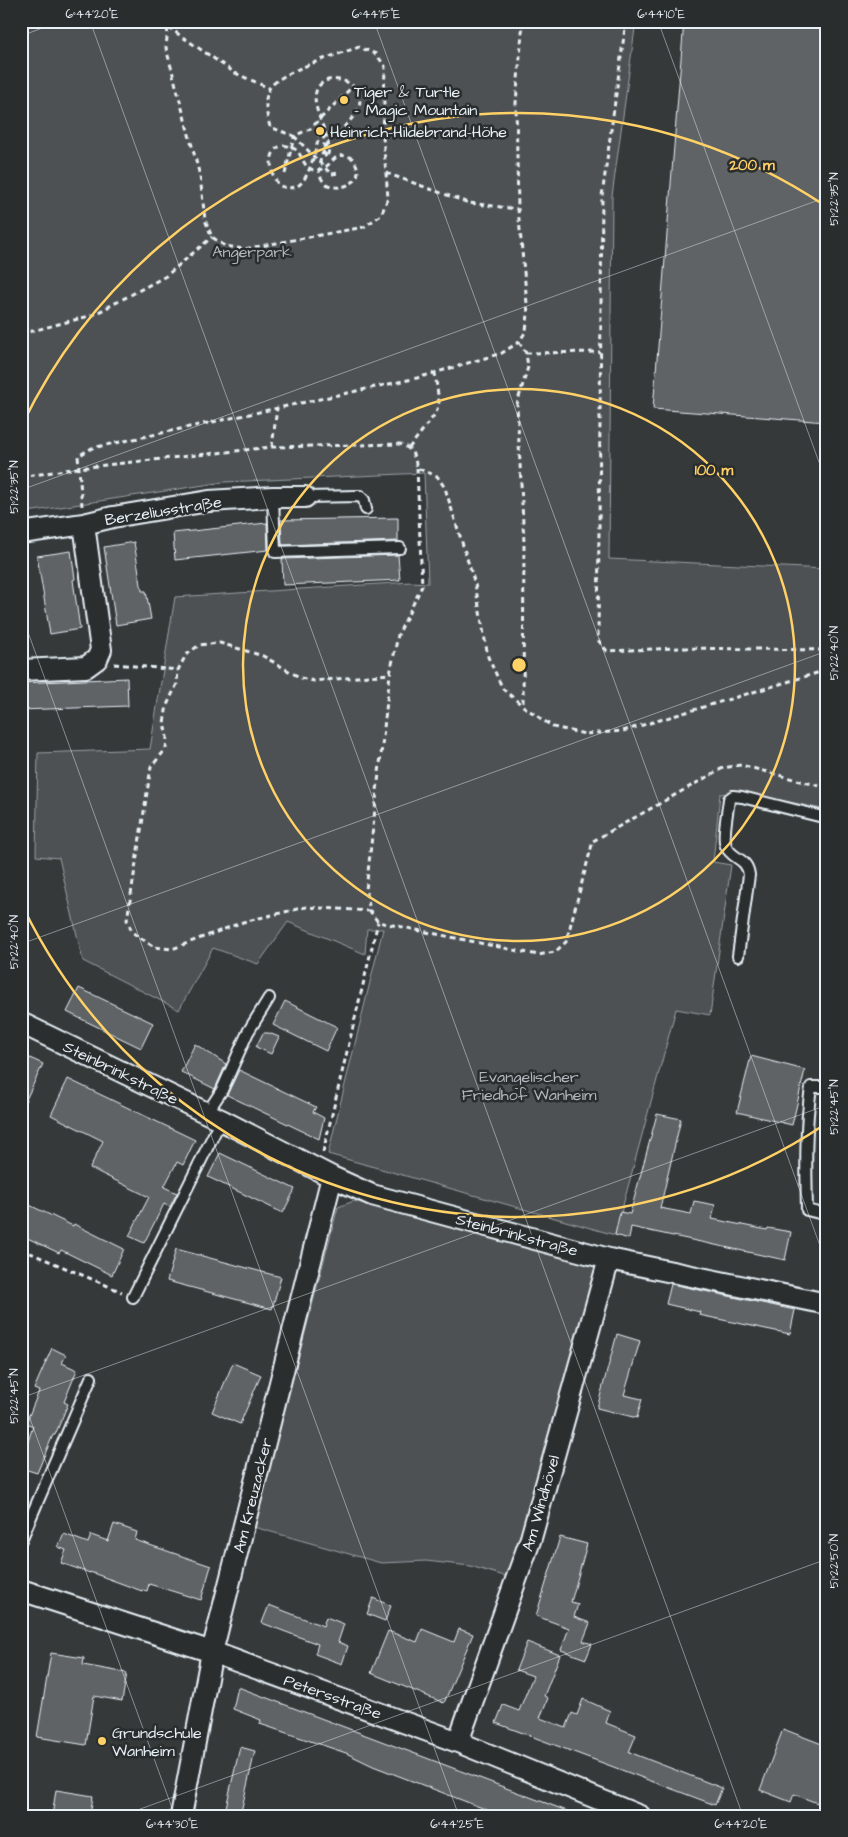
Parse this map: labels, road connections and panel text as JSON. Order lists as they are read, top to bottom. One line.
{"streets":{"street":["Berzeliusstraße","Steinbrinkstraße","Am Kreuzacker","Am Windhövel","Petersstraße"]},"crossings":[["Steinbrinkstraße","Am Kreuzacker"],["Steinbrinkstraße","Am Windhövel"],["Am Kreuzacker","Petersstraße"],["Am Windhövel","Petersstraße"]],"parks":["Angerpark","Evangelischer Friedhof Wanheim"],"places":["Tiger & Turtle – Magic Mountain","Heinrich-Hildebrand-Höhe","Grundschule Wanheim"],"coordinates":["6°44'20\"E","6°44'15\"E","6°44'10\"E","51°22'35\"N","51°22'40\"N","51°22'45\"N","51°22'50\"N","6°44'30\"E","6°44'25\"E"],"rings":["200 m","100 m"]}
